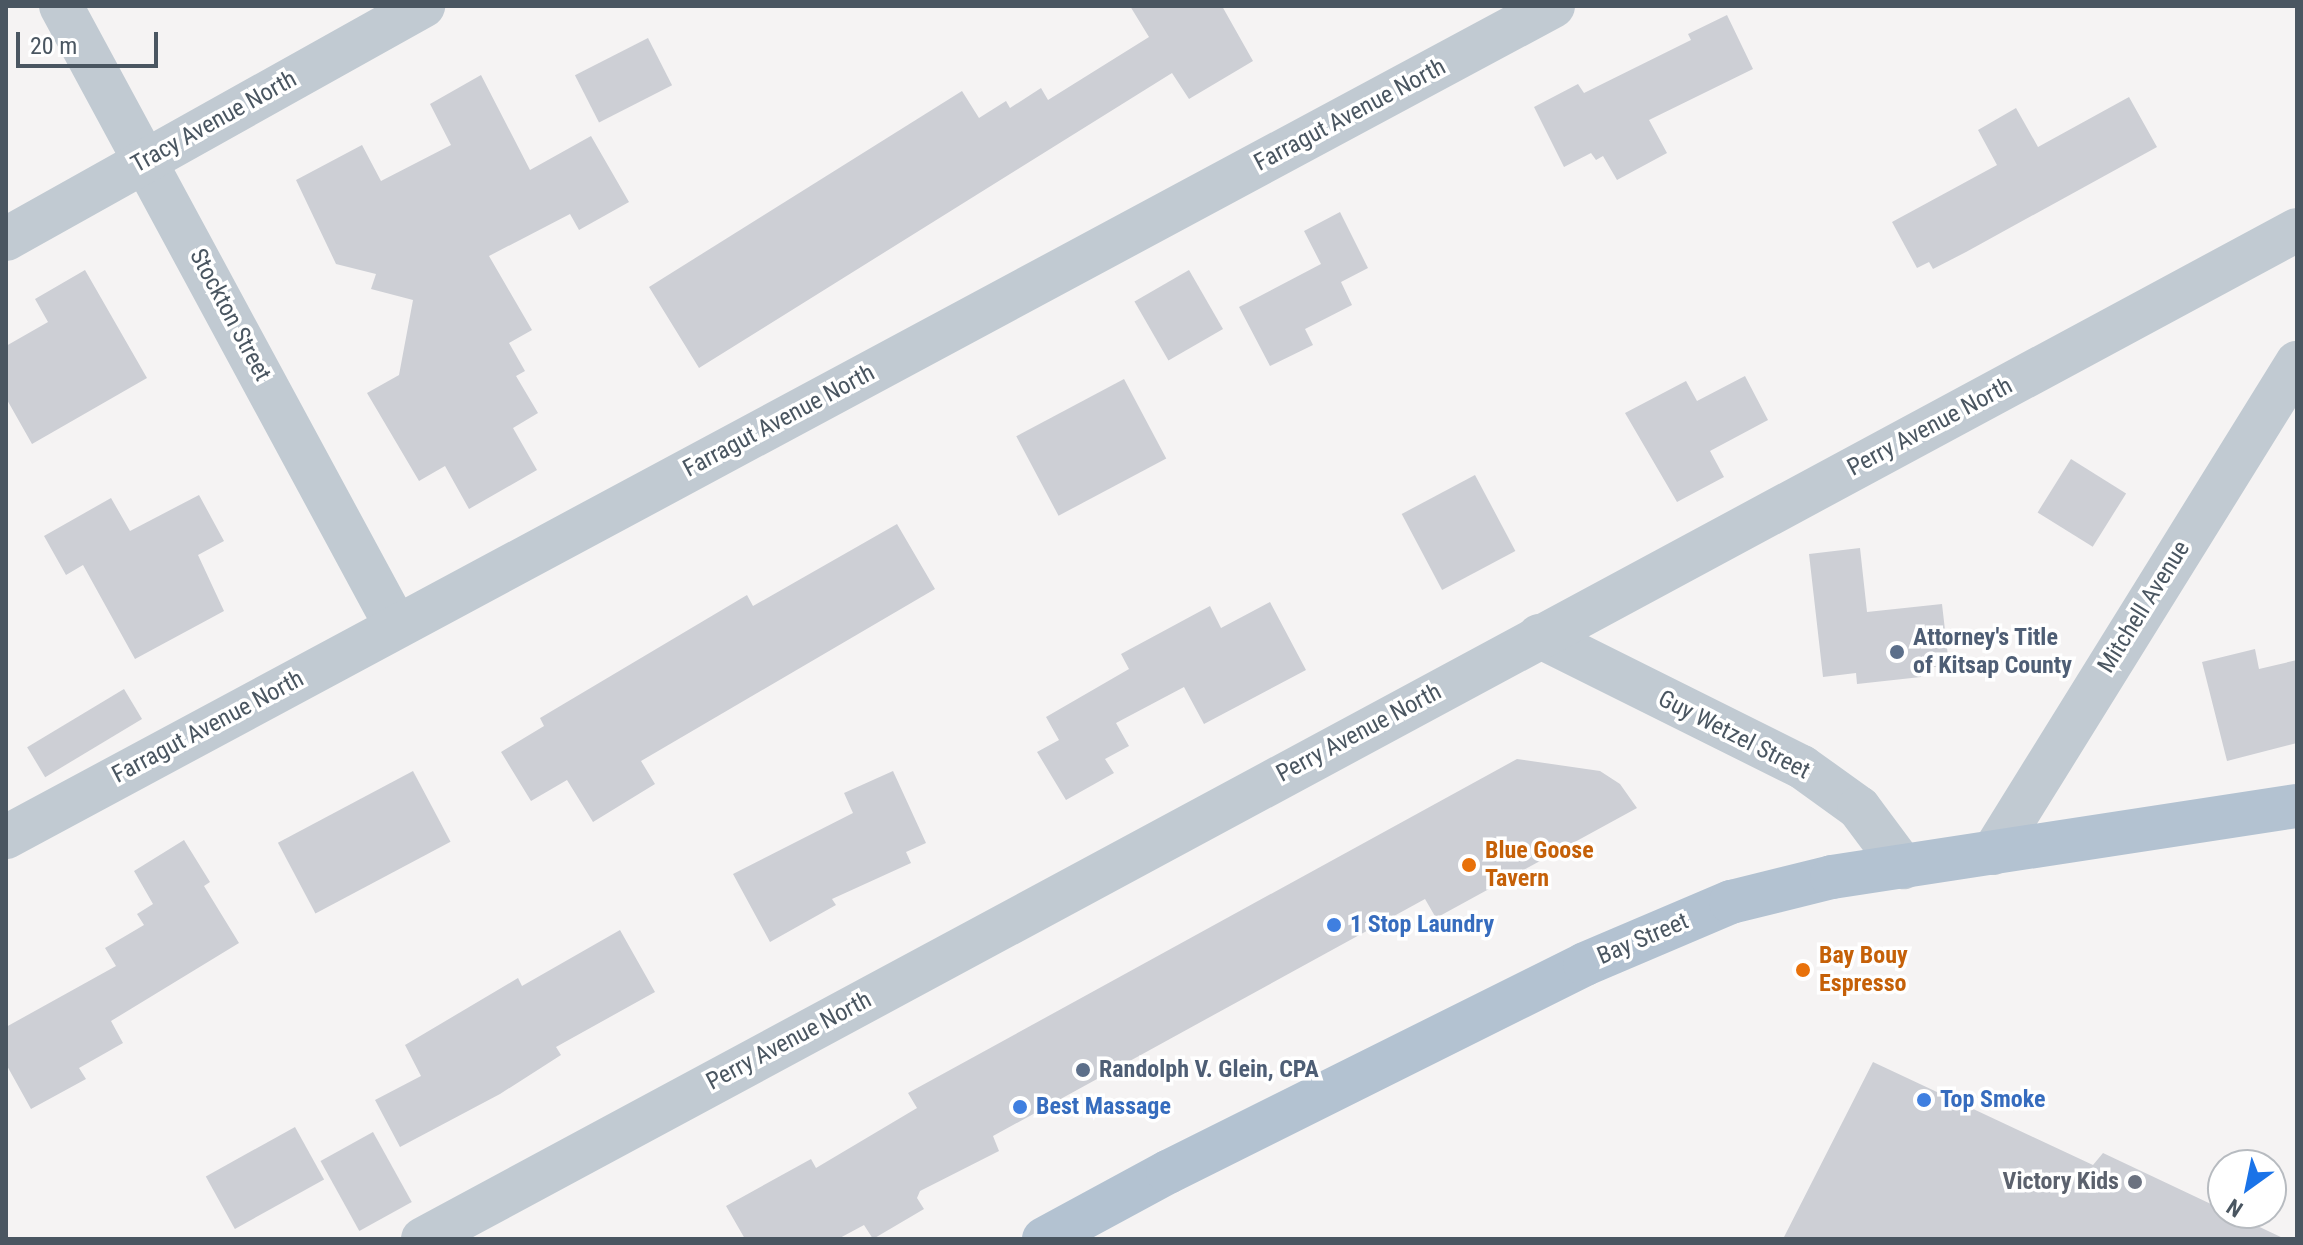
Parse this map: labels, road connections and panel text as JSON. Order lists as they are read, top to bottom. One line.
{"streets":{"main road":["Bay Street"],"street":["Farragut Avenue North","Tracy Avenue North","Stockton Street","Perry Avenue North","Mitchell Avenue","Guy Wetzel Street"]},"crossings":[["Farragut Avenue North","Stockton Street"],["Tracy Avenue North","Stockton Street"],["Perry Avenue North","Guy Wetzel Street"],["Mitchell Avenue","Bay Street"],["Guy Wetzel Street","Bay Street"]],"places":["Attorney's Title of Kitsap County","Blue Goose Tavern","1 Stop Laundry","Bay Bouy Espresso","Randolph V. Glein, CPA","Top Smoke","Best Massage","Victory Kids"],"scale_bar":"20 m","north":"bottom left"}
